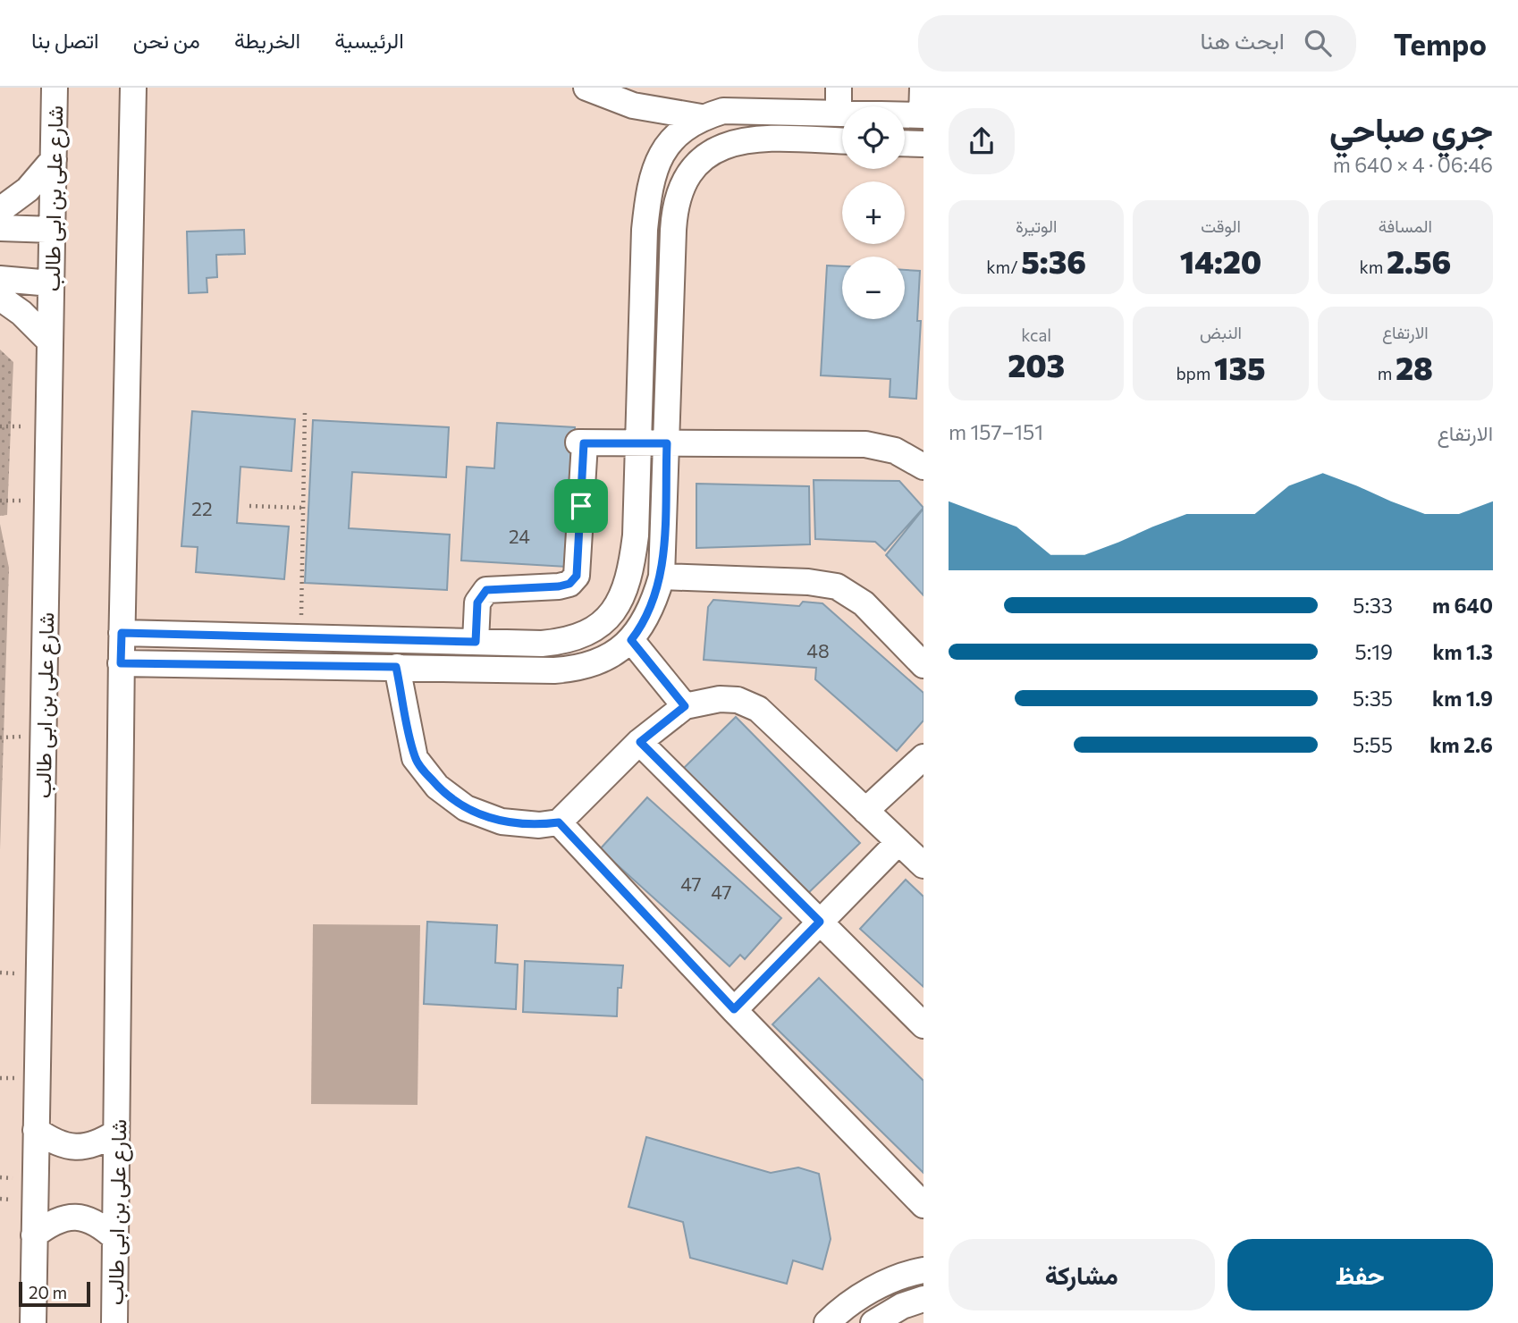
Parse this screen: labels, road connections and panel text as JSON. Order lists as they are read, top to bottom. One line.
{"streets":{"street":["شارع على بن ابى طالب"]},"house_numbers":["22","24","48","47","47"],"scale_bar":"20 m","page":{"header":"Tempo","search":"ابحث هنا","nav":["الرئيسية","الخريطة","من نحن","اتصل بنا"],"heading":["جري صباحي","06:46 · 4 × 640 m"],"map_buttons":["+","−"],"stats":[["المسافة","2.56 km"],["الوقت","14:20"],["الوتيرة","5:36 /km"],["الارتفاع","28 m"],["النبض","135 bpm"],["kcal","203"]],"chart":["الارتفاع","151–157 m"],"list":[{"name":"640 m","note":"5:33"},{"name":"1.3 km","note":"5:19"},{"name":"1.9 km","note":"5:35"},{"name":"2.6 km","note":"5:55"}],"buttons":["حفظ","مشاركة"],"scale":"20 m"}}
